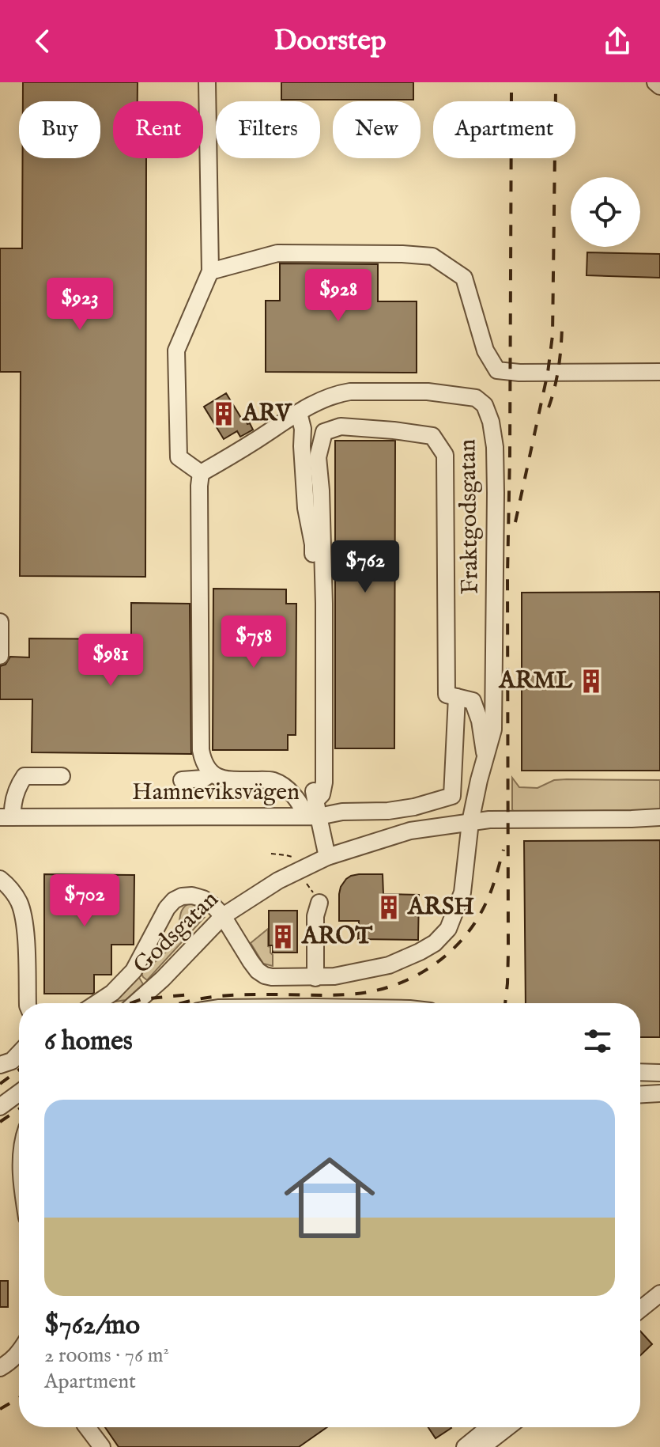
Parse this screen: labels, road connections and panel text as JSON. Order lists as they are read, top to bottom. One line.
{"streets":{"street":["Fraktgodsgatan","Hamneviksvägen","Godsgatan"]},"crossings":[["Fraktgodsgatan","Godsgatan"],["Hamneviksvägen","Godsgatan"]],"places":{"building":["ARV","ARML","ARSH","AROT"]},"page":{"header":"Doorstep","chip":["Buy","Rent","Filters","New","Apartment"],"price":["$928","$923","$762","$758","$981","$702"],"heading":"6 homes","list":[{"name":"$762/mo","note":"2 rooms · 76 m² · Apartment"}]}}
